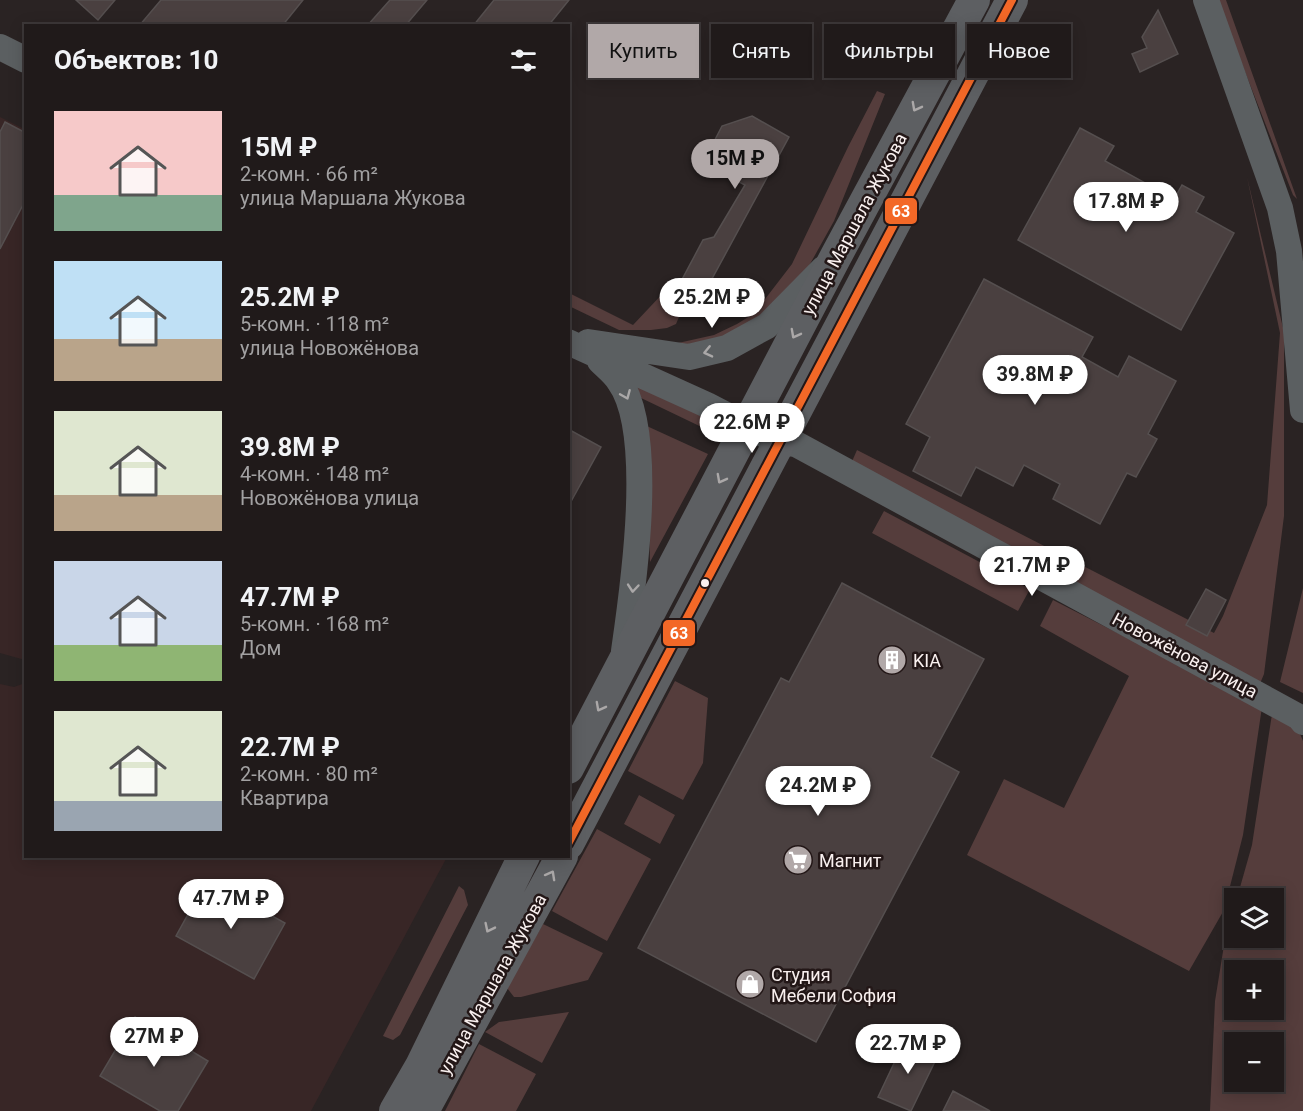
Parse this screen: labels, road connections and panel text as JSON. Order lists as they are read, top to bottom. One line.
{"streets":{"main road":["улица Маршала Жукова"],"street":["Новожёнова улица"]},"crossings":[["улица Маршала Жукова","Новожёнова улица"]],"places":{"building":["KIA"],"supermarket":["Магнит"],"shop":["Студия Мебели София"]},"lines":["transit line 63"],"page":{"chip":["Купить","Снять","Фильтры","Новое"],"heading":"Объектов: 10","list":[{"name":"15M ₽","note":"2-комн. · 66 m² · улица Маршала Жукова"},{"name":"25.2M ₽","note":"5-комн. · 118 m² · улица Новожёнова"},{"name":"39.8M ₽","note":"4-комн. · 148 m² · Новожёнова улица"},{"name":"47.7M ₽","note":"5-комн. · 168 m² · Дом"},{"name":"22.7M ₽","note":"2-комн. · 80 m² · Квартира"}],"price":["15M ₽","17.8M ₽","25.2M ₽","39.8M ₽","22.6M ₽","21.7M ₽","24.2M ₽","47.7M ₽","27M ₽","22.7M ₽"],"map_buttons":["+","−"]}}
